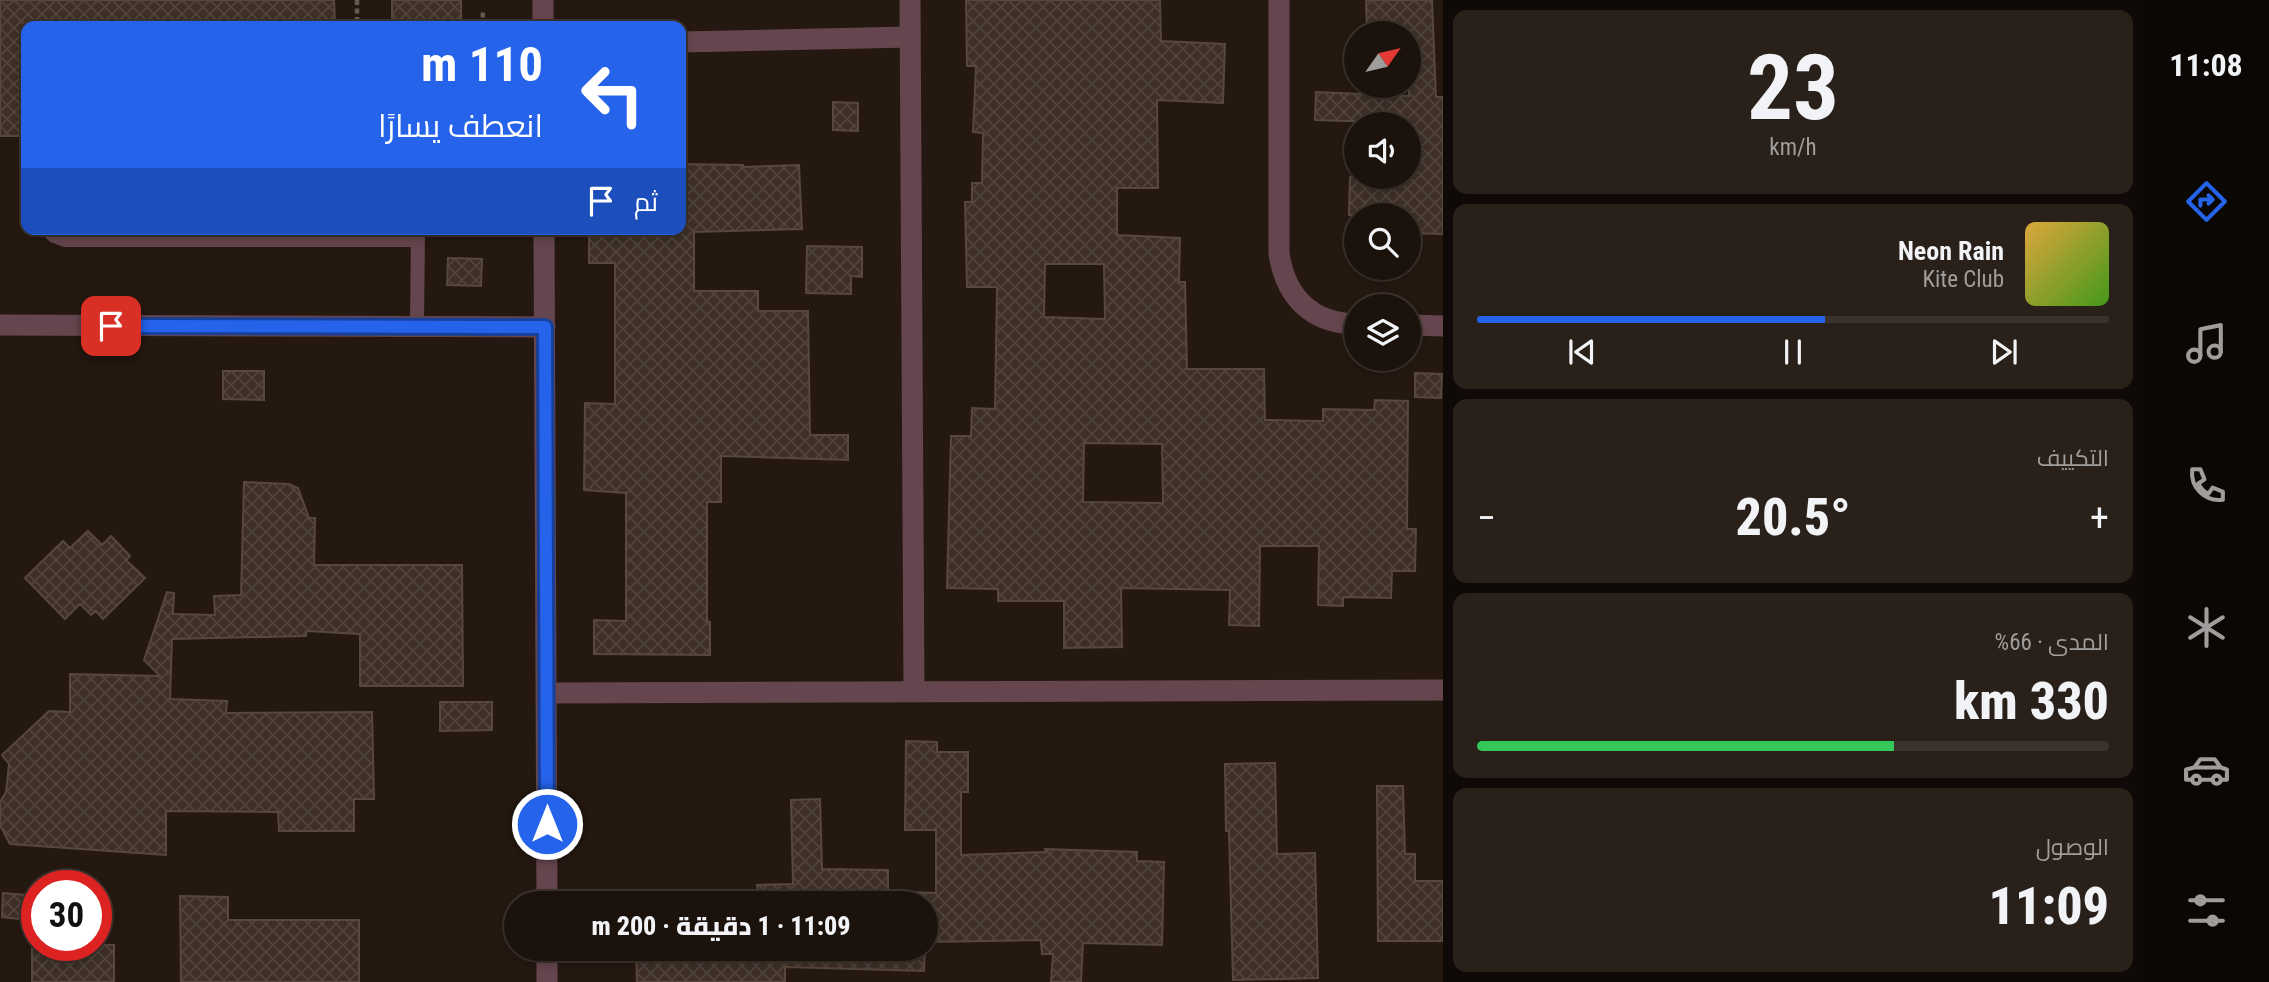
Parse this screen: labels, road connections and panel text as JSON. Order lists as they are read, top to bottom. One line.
{"north":"top right","page":{"tabs":"11:08","tile":[["23","km/h"],"التكييف",["المدى · 66%","330 km"],["الوصول","11:09"]],"turn":["110 m","انعطف يسارًا"],"then":"ثم","song":["Neon Rain","Kite Club"],"heat":["−","20.5°","+"],"limit":"30","trip":"11:09 · 1 دقيقة · 200 m"}}
